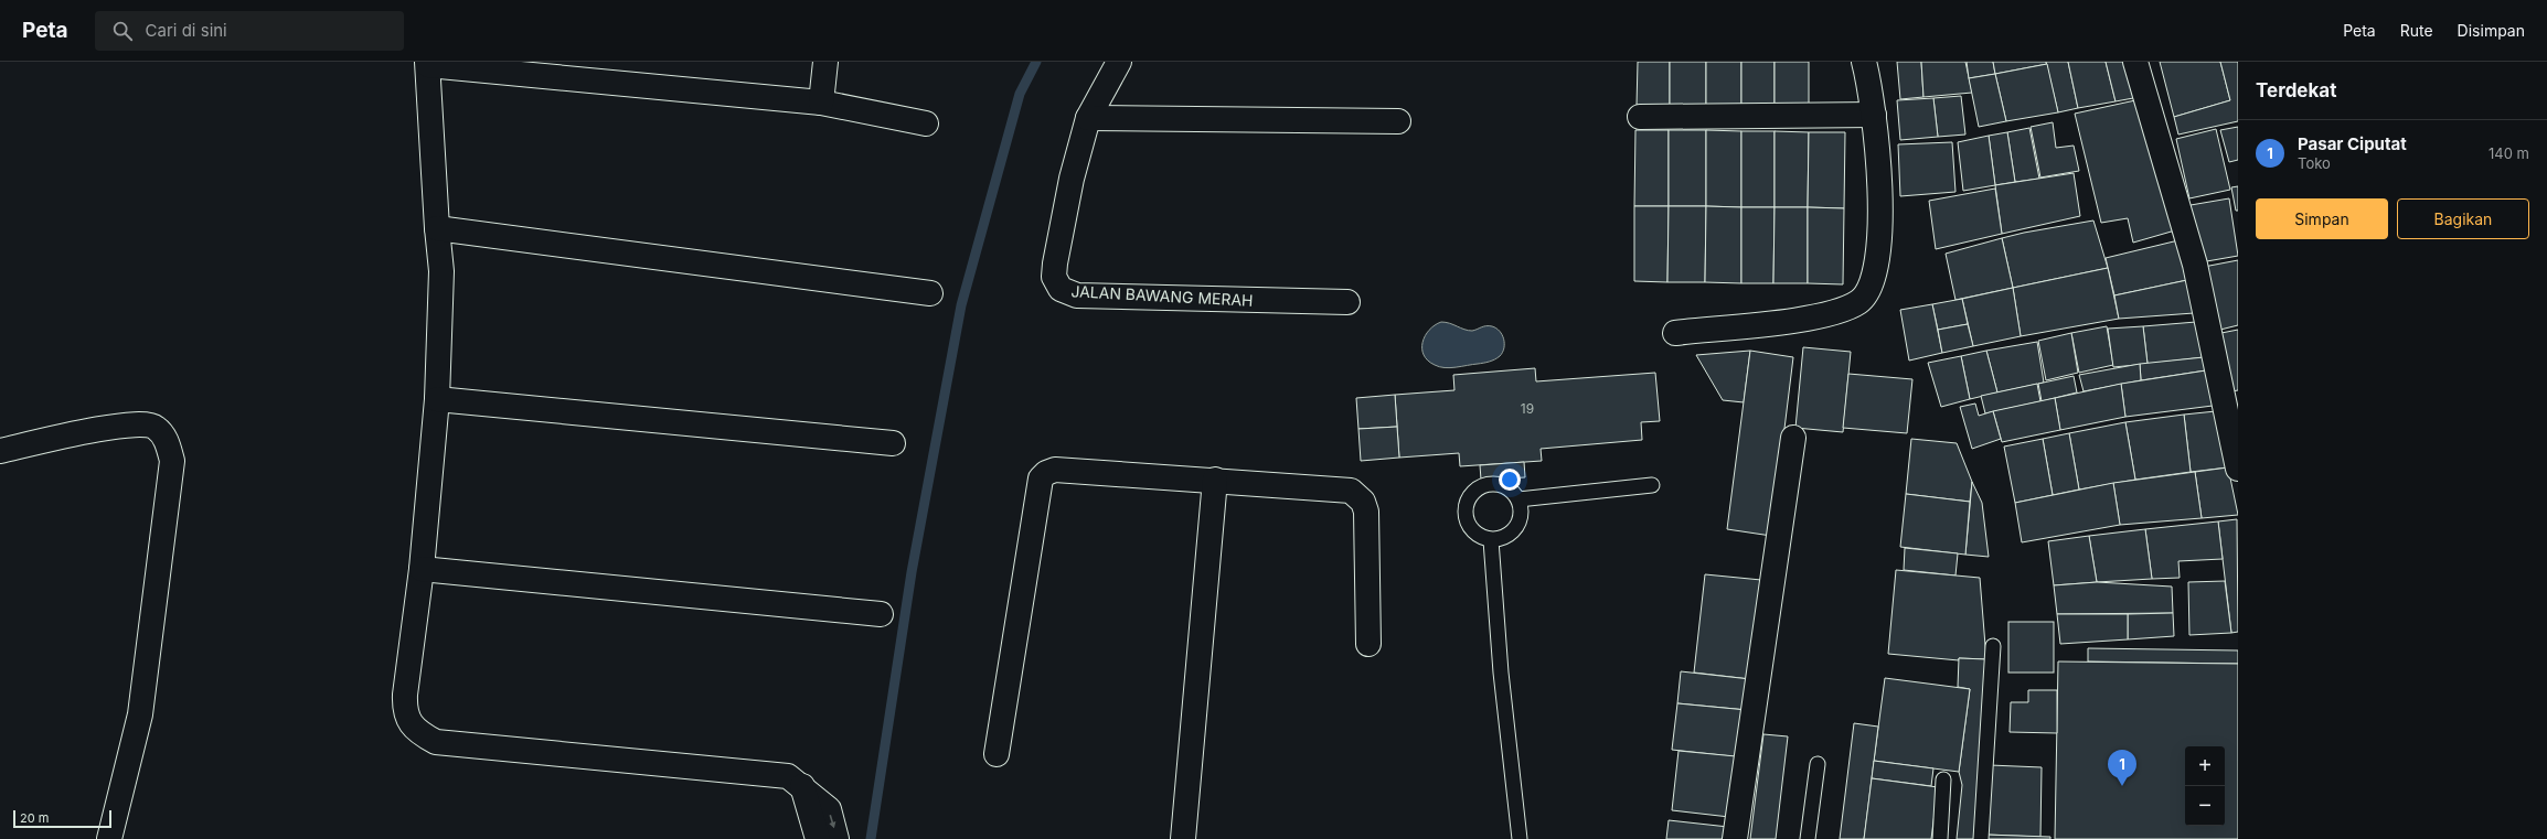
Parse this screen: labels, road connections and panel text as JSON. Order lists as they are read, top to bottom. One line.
{"streets":{"street":["JALAN BAWANG MERAH"]},"house_numbers":["19"],"scale_bar":"20 m","page":{"header":"Peta","search":"Cari di sini","nav":["Peta","Rute","Disimpan"],"heading":"Terdekat","list":[{"mark":"1","name":"Pasar Ciputat","note":"Toko","value":"140 m"}],"buttons":["Simpan","Bagikan"],"map_buttons":["+","−"],"pins":"1","scale":"20 m"}}
